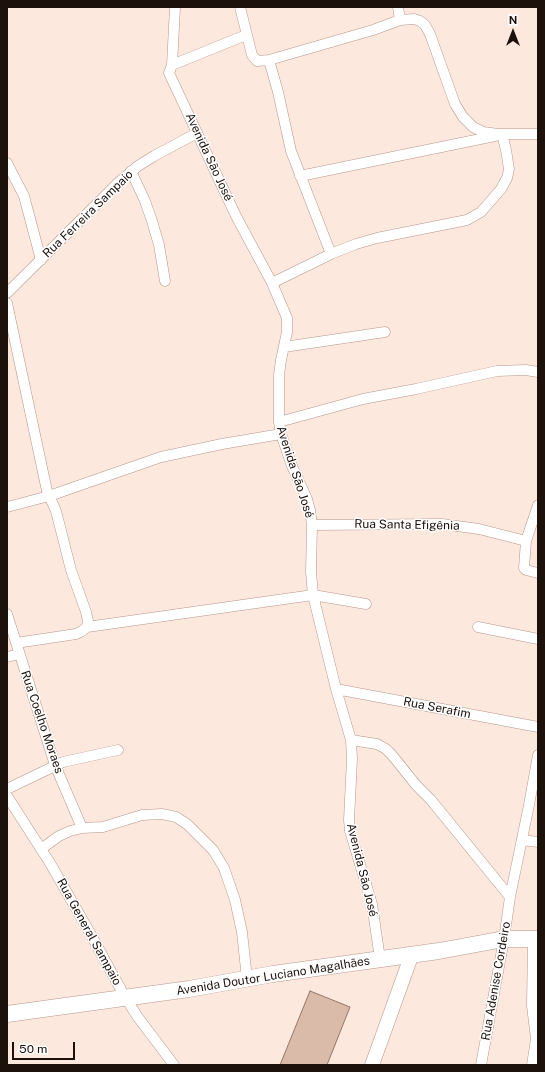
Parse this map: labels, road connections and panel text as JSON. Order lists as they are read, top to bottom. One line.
{"streets":{"main road":["Avenida Doutor Luciano Magalhães"],"street":["Avenida São José","Rua Ferreira Sampaio","Rua Santa Efigênia","Rua Serafim","Rua Coelho Moraes","Rua General Sampaio","Rua Adenise Cordeiro"]},"crossings":[["Avenida São José","Rua Ferreira Sampaio"],["Avenida São José","Rua Santa Efigênia"],["Avenida São José","Rua Serafim"],["Avenida São José","Avenida Doutor Luciano Magalhães"],["Rua General Sampaio","Avenida Doutor Luciano Magalhães"],["Avenida Doutor Luciano Magalhães","Rua Adenise Cordeiro"]],"scale_bar":"50 m","north":"top"}
